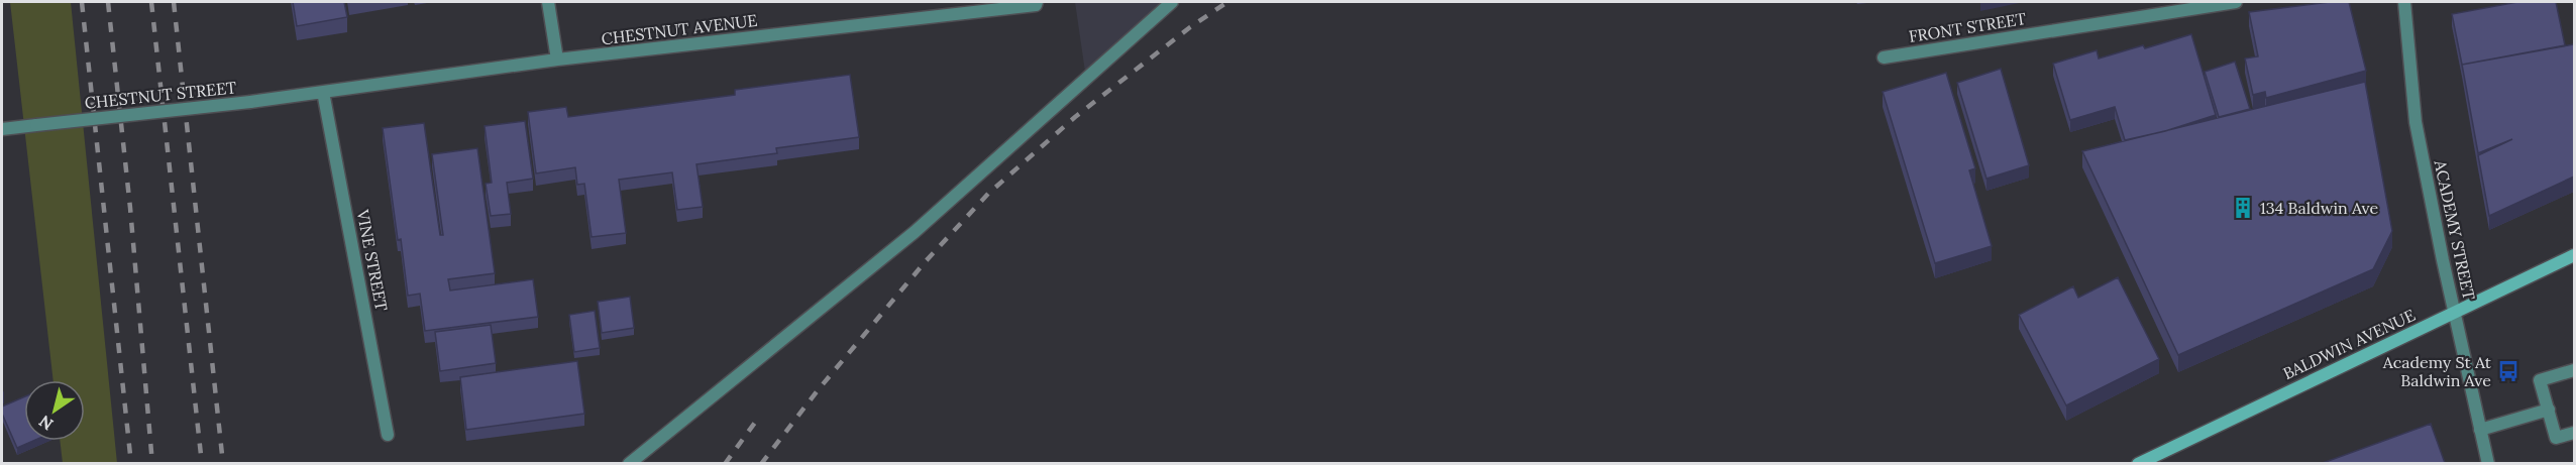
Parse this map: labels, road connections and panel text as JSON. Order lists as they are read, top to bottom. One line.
{"streets":{"street":["FRONT STREET","CHESTNUT AVENUE","CHESTNUT STREET","ACADEMY STREET","VINE STREET","BALDWIN AVENUE"]},"crossings":[["CHESTNUT AVENUE","CHESTNUT STREET"],["CHESTNUT AVENUE","VINE STREET"],["CHESTNUT STREET","VINE STREET"],["ACADEMY STREET","BALDWIN AVENUE"]],"places":{"building":["134 Baldwin Ave"],"bus stop":["Academy St At Baldwin Ave"]},"north":"bottom left"}
